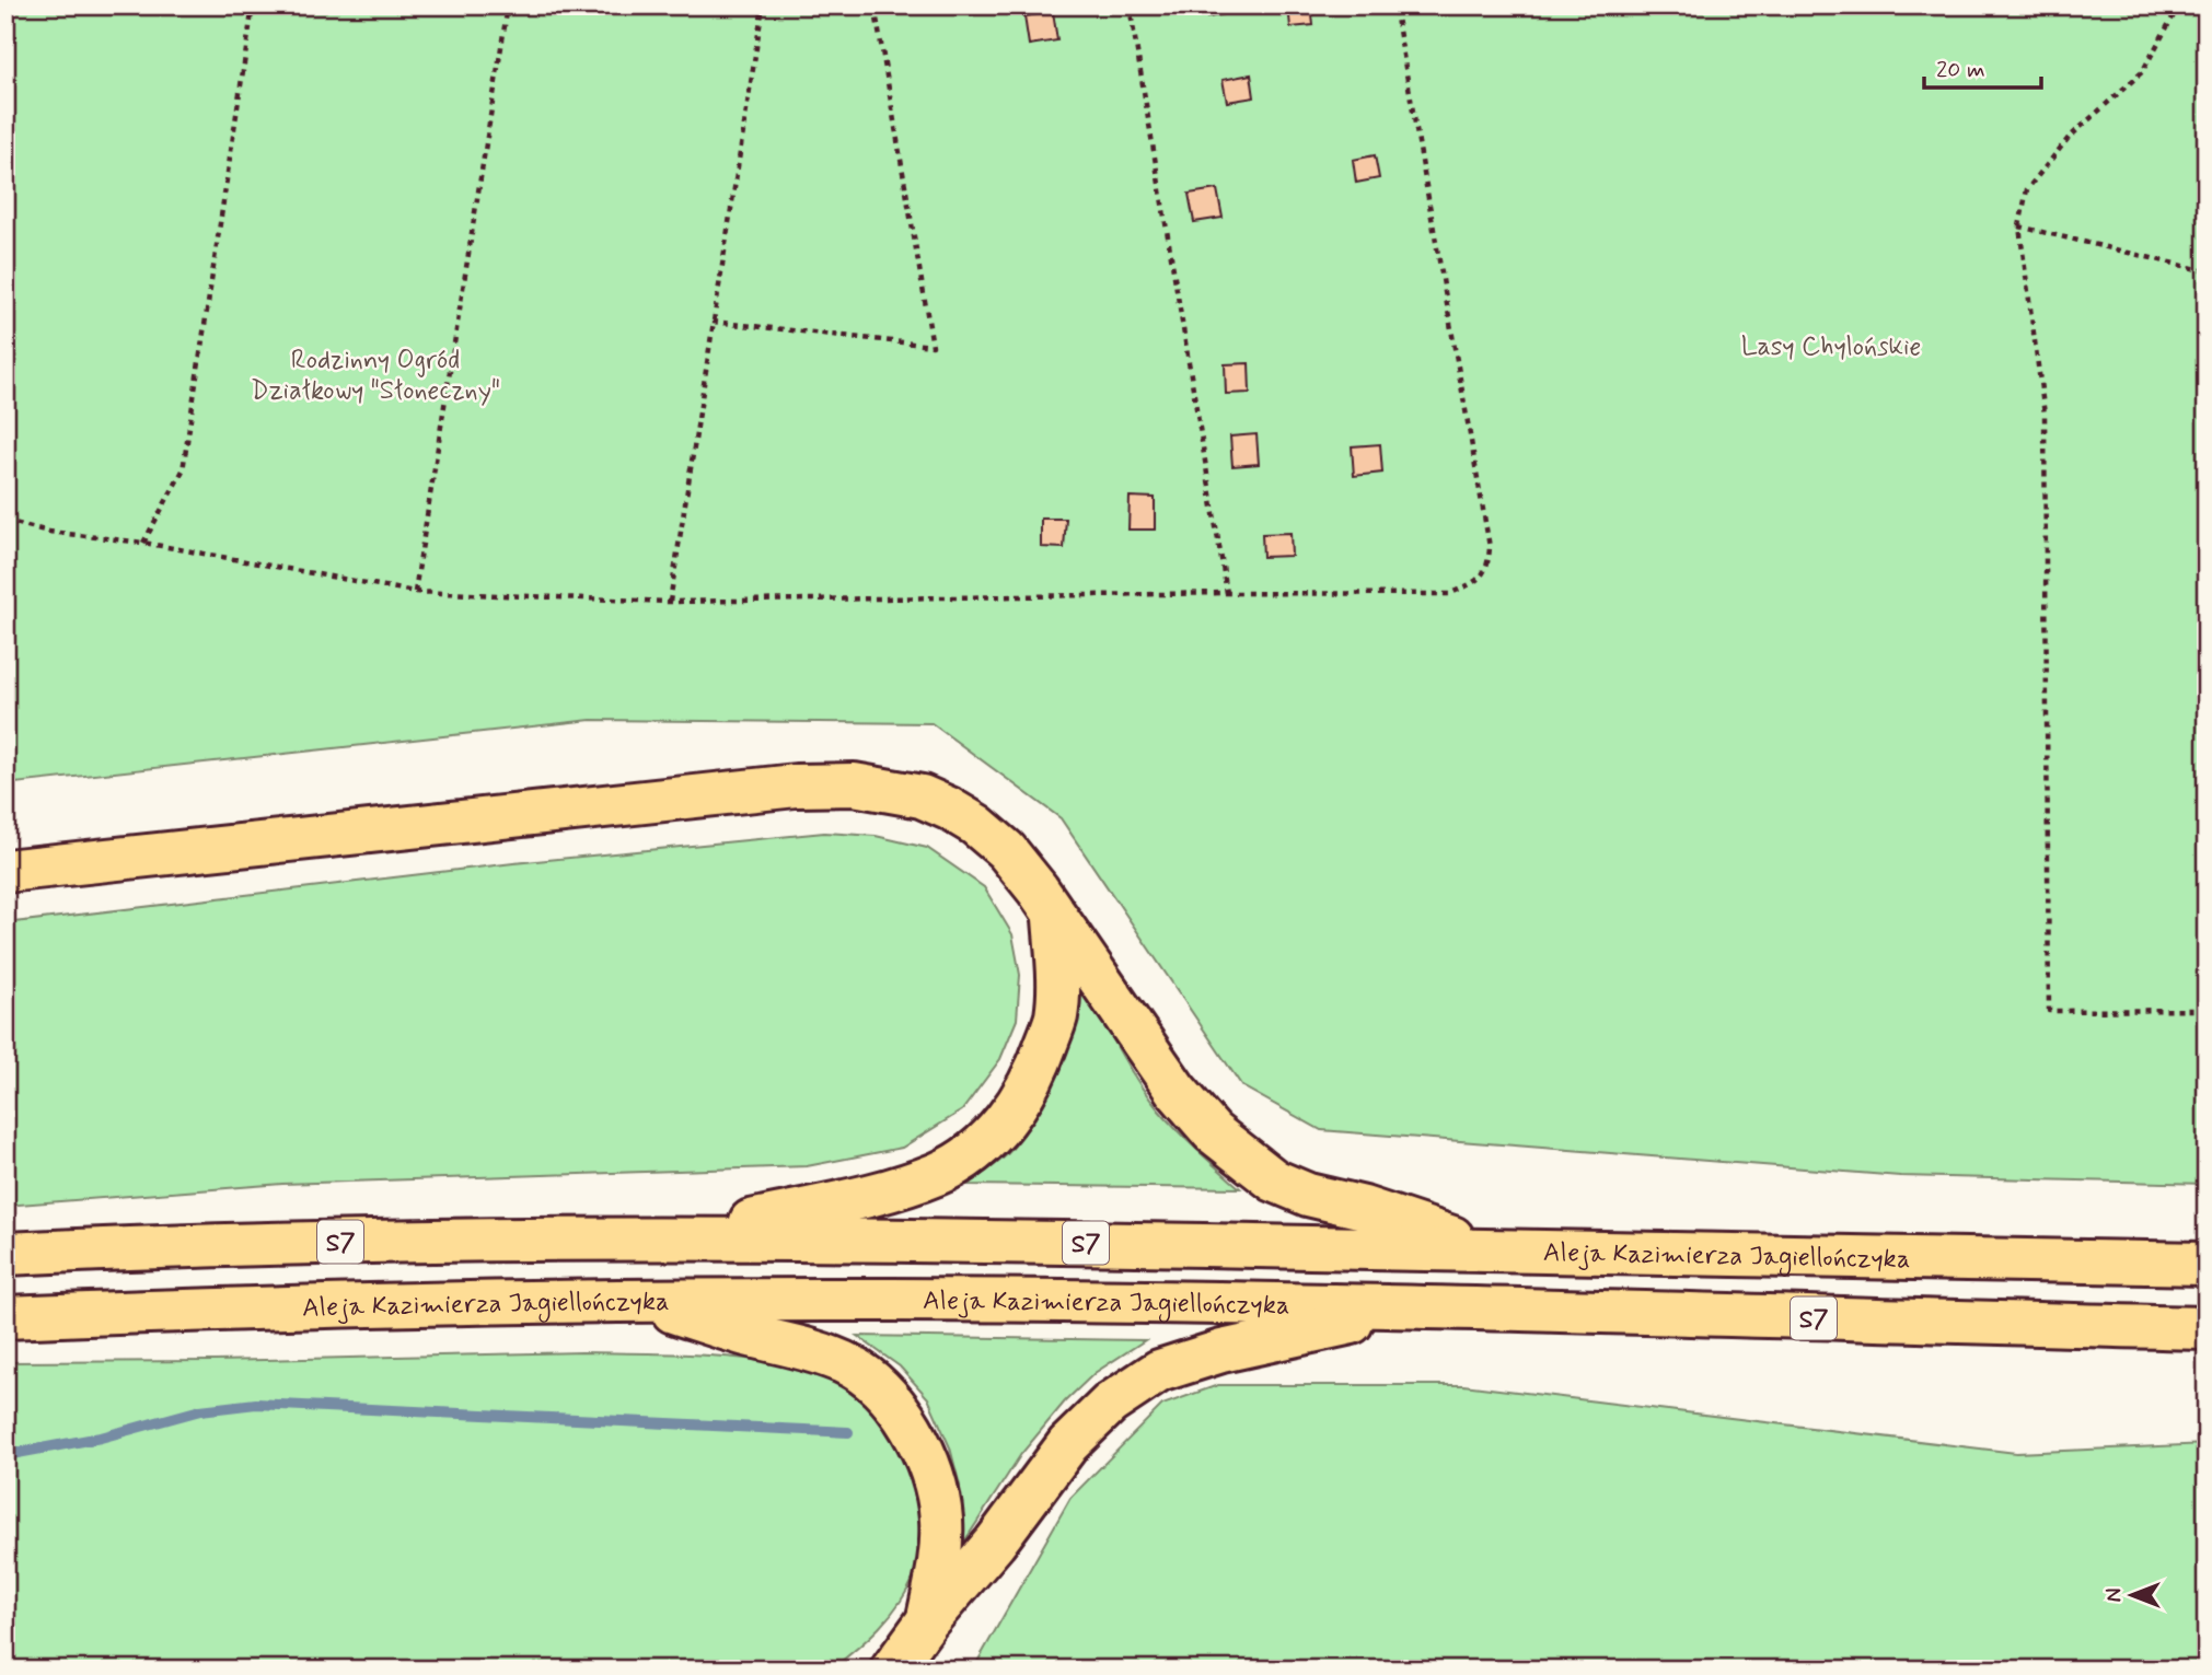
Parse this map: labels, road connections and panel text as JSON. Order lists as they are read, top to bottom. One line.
{"streets":{"highway":["S7","Aleja Kazimierza Jagiellończyka"]},"parks":["Lasy Chylońskie","Rodzinny Ogród Działkowy \"Słoneczny\""],"scale_bar":"20 m","north":"left"}
